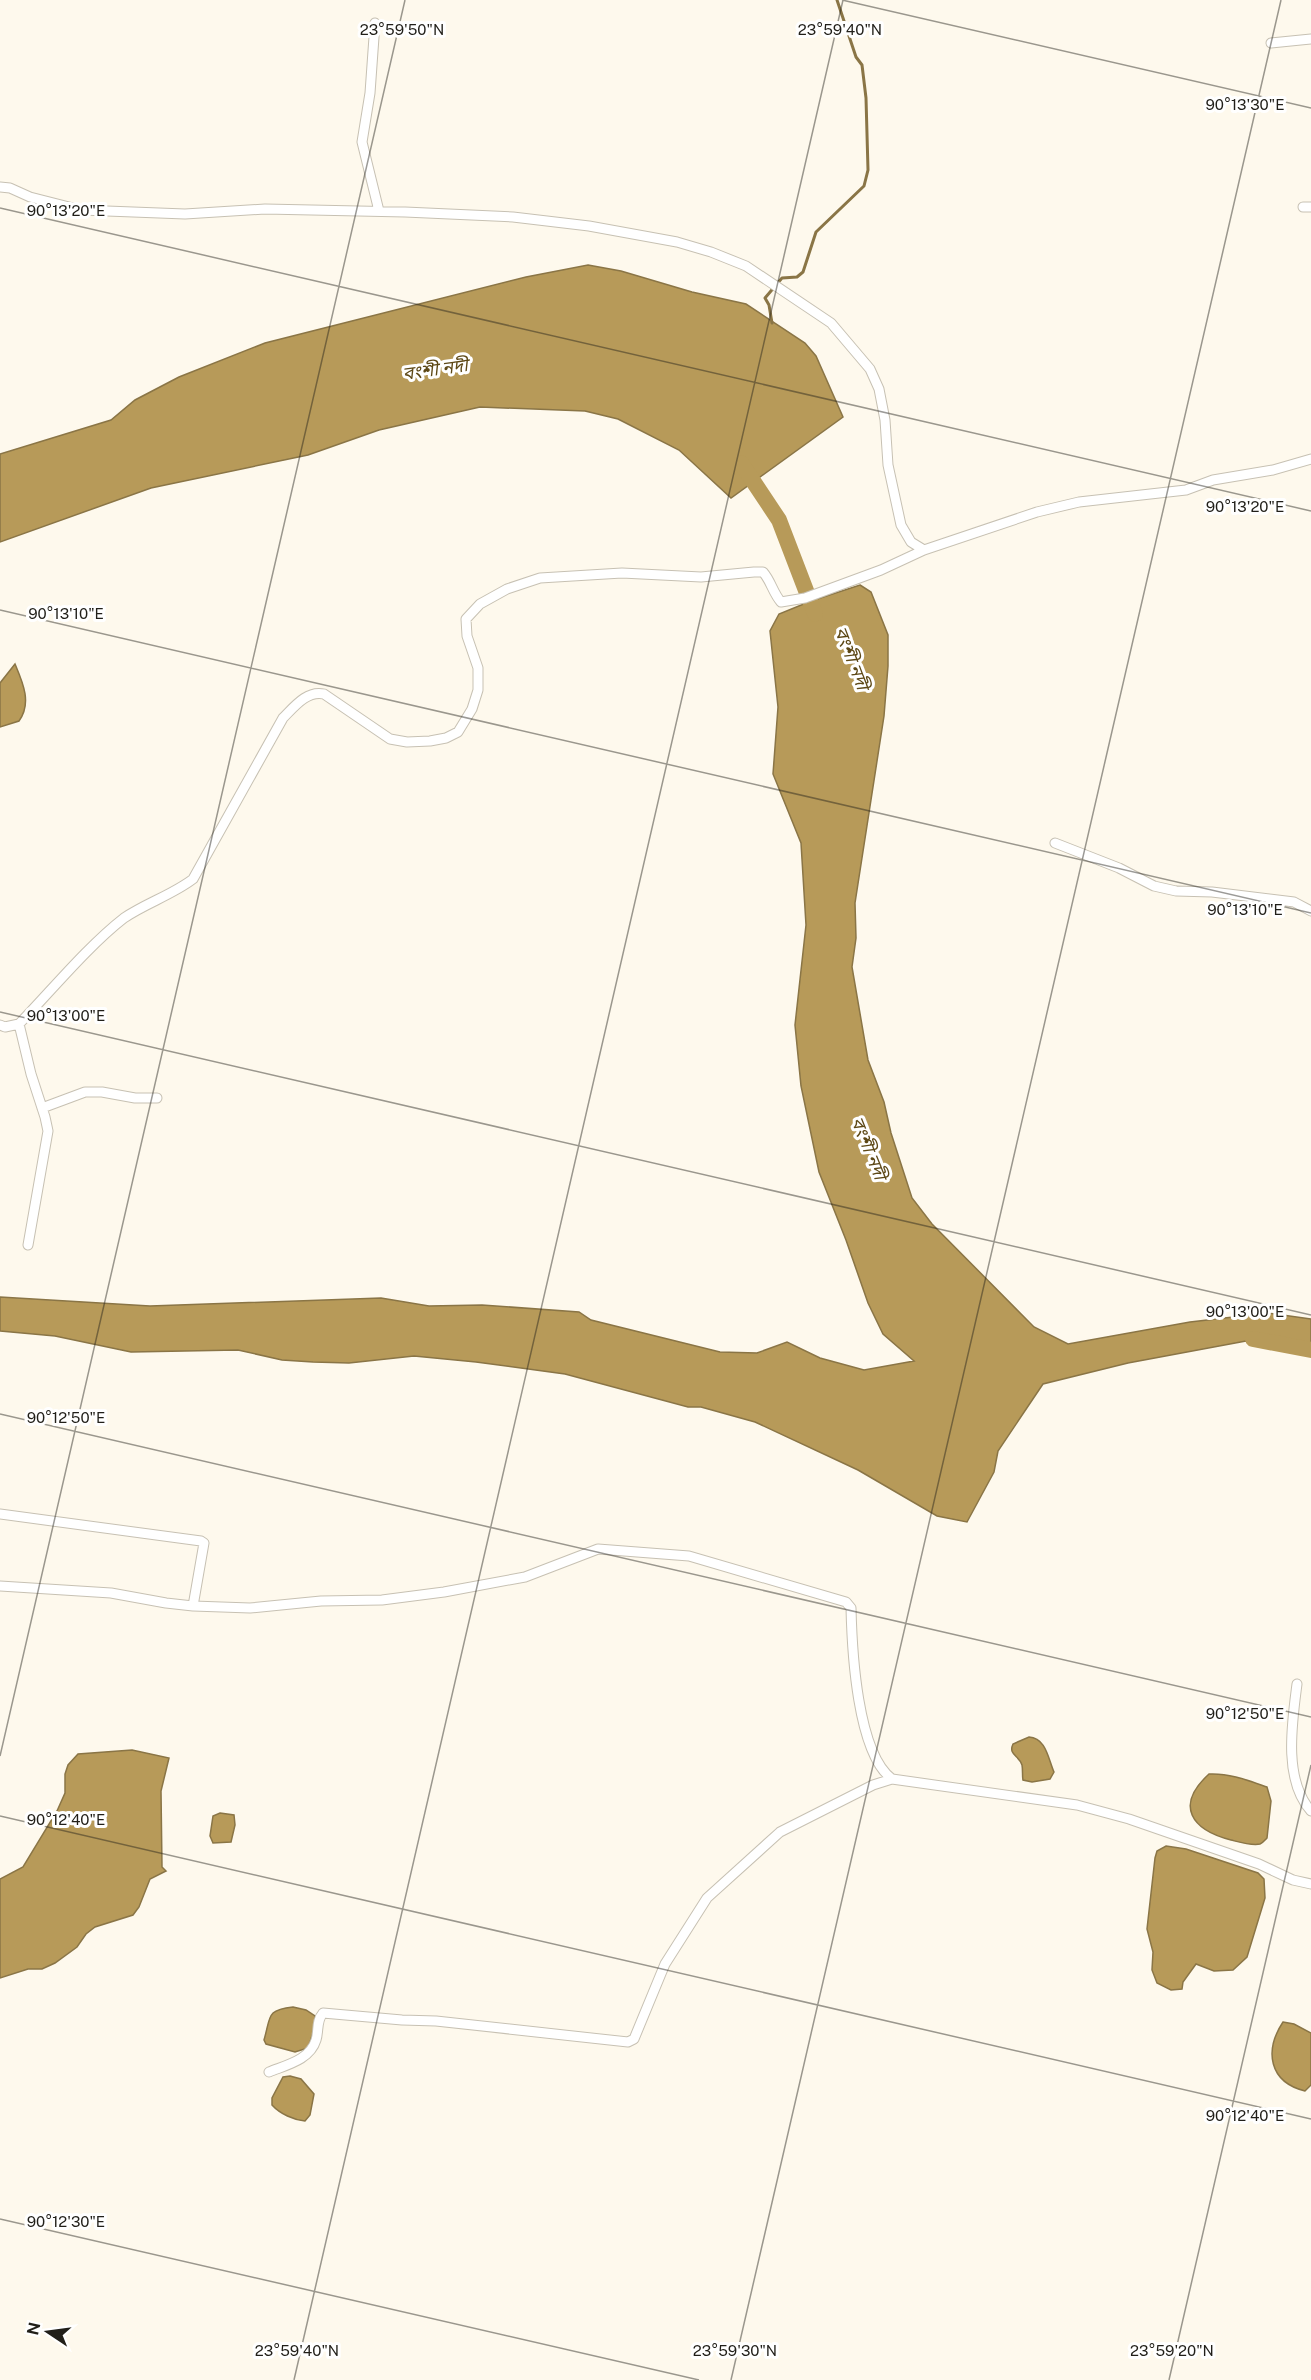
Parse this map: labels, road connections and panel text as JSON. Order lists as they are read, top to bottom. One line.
{"water":["বংশী নদী"],"north":"left","coordinates":["23°59'50\"N","23°59'40\"N","90°13'30\"E","90°13'20\"E","90°13'10\"E","90°13'00\"E","90°12'50\"E","90°12'40\"E","90°12'30\"E","23°59'30\"N","23°59'20\"N"]}
